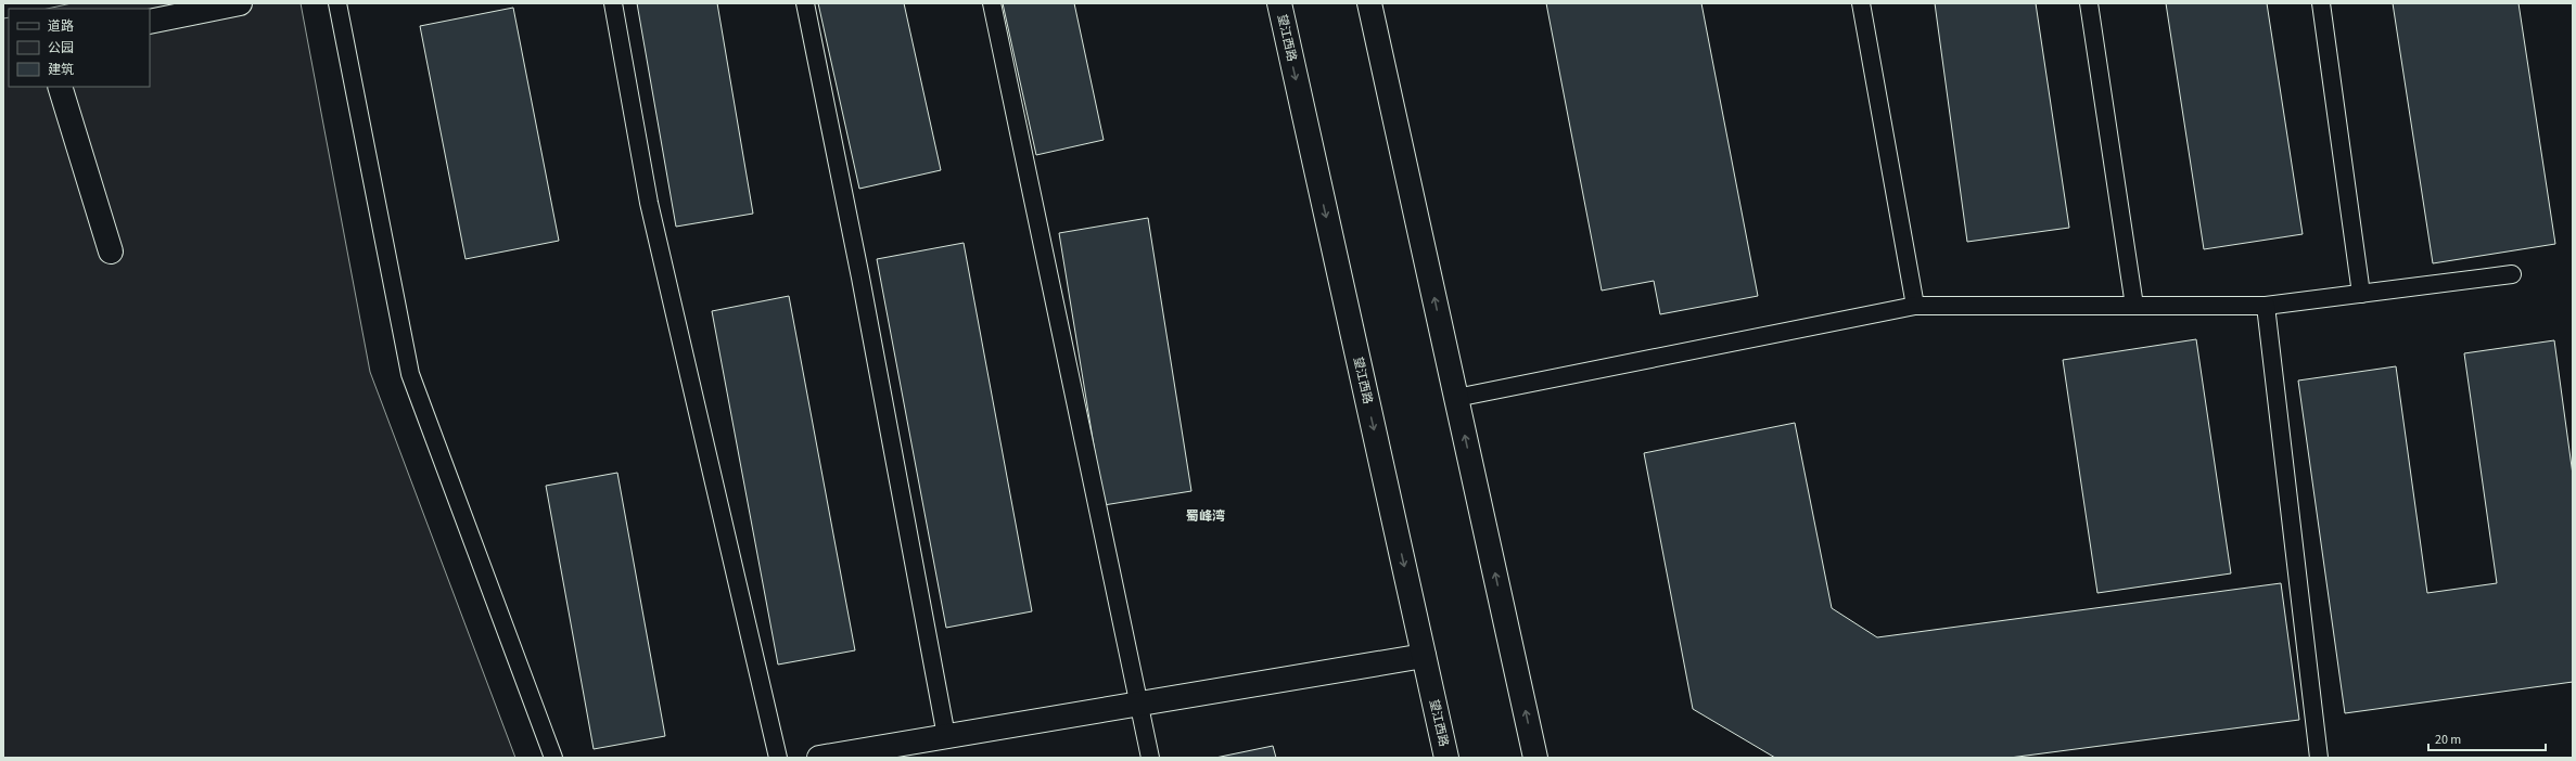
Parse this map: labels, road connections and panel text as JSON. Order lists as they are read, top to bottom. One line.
{"streets":{"main road":["望江西路"]},"districts":["蜀峰湾"],"legend":["道路","公园","建筑"],"scale_bar":"20 m"}
